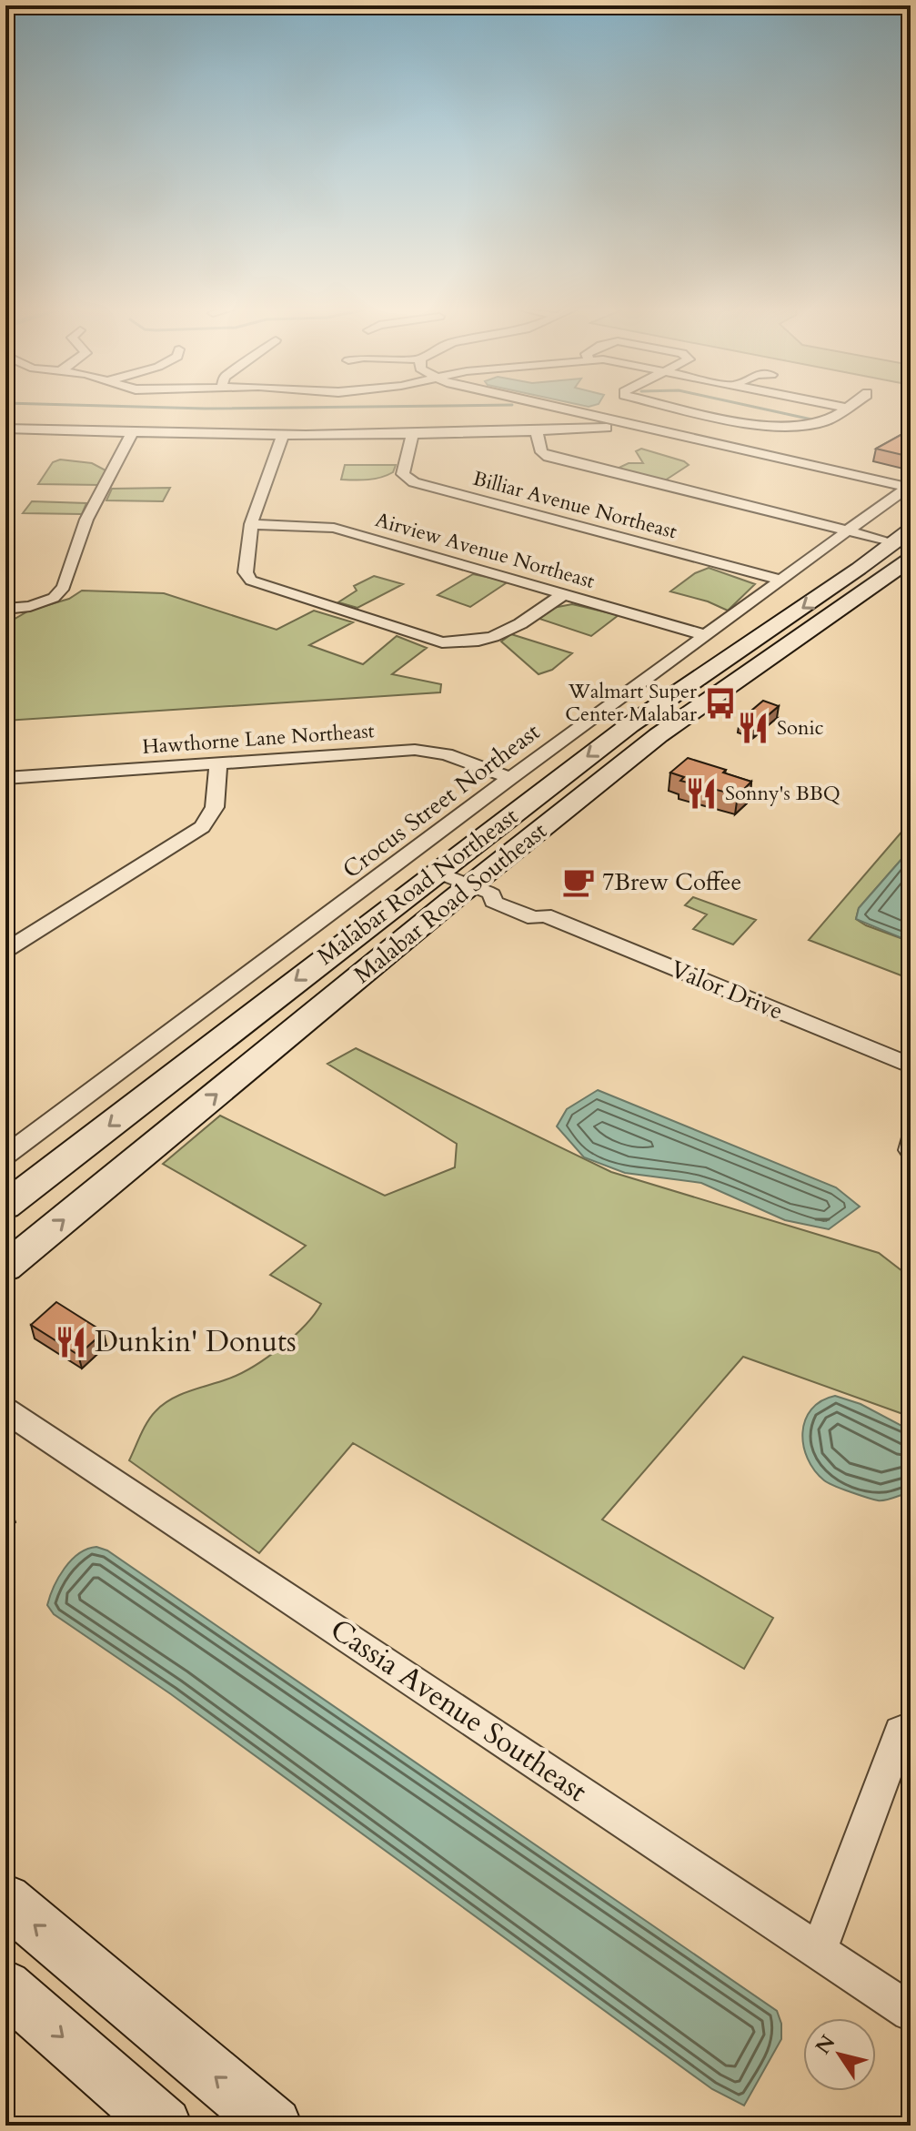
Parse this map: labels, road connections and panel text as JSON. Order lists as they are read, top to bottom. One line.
{"streets":{"main road":["Malabar Road Northeast","Malabar Road Southeast"],"street":["Billiar Avenue Northeast","Airview Avenue Northeast","Hawthorne Lane Northeast","Crocus Street Northeast","Valor Drive","Cassia Avenue Southeast"]},"crossings":[["Billiar Avenue Northeast","Crocus Street Northeast"],["Airview Avenue Northeast","Crocus Street Northeast"],["Hawthorne Lane Northeast","Crocus Street Northeast"],["Malabar Road Northeast","Malabar Road Southeast"],["Malabar Road Northeast","Valor Drive"],["Malabar Road Southeast","Valor Drive"]],"one_way":["Malabar Road Northeast"],"places":{"bus stop":["Walmart Super Center Malabar"],"restaurant":["Sonic","Sonny's BBQ","Dunkin' Donuts"],"cafe":["7Brew Coffee"]},"north":"top left"}
